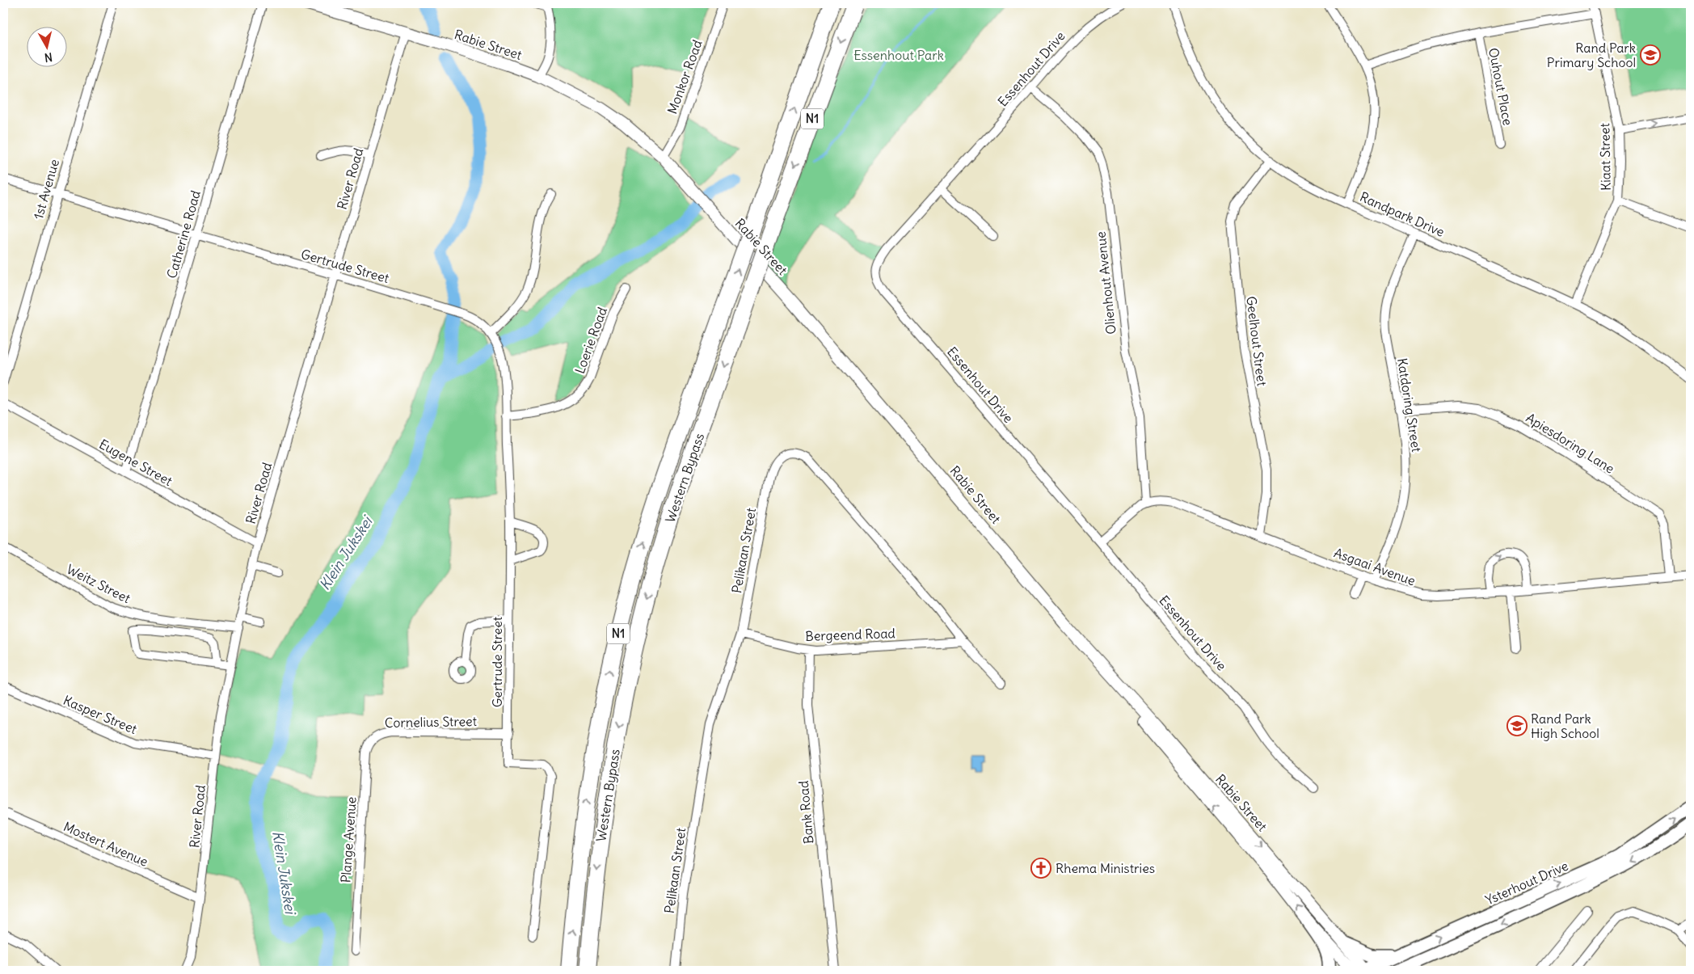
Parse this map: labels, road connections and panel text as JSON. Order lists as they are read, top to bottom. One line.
{"streets":{"highway":["N1","Western Bypass"],"main road":["Ysterhout Drive"],"street":["Rabie Street","Essenhout Drive","Monkor Road","Ouhout Place","Kiaat Street","River Road","1st Avenue","Randpark Drive","Catherine Road","Gertrude Street","Olienhout Avenue","Loerie Road","Geelhout Street","Katdoring Street","Apiesdoring Lane","Eugene Street","Pelikaan Street","Asgaai Avenue","Weitz Street","Bergeend Road","Kasper Street","Cornelius Street","Bank Road","Plange Avenue","Mostert Avenue"]},"crossings":[["Rabie Street","Monkor Road"],["Rabie Street","River Road"],["Rabie Street","Ysterhout Drive"],["Essenhout Drive","Olienhout Avenue"],["Kiaat Street","Randpark Drive"],["River Road","Gertrude Street"],["River Road","Eugene Street"],["River Road","Weitz Street"],["River Road","Kasper Street"],["River Road","Mostert Avenue"],["1st Avenue","Gertrude Street"],["Randpark Drive","Geelhout Street"],["Randpark Drive","Katdoring Street"],["Catherine Road","Gertrude Street"],["Catherine Road","Eugene Street"],["Gertrude Street","Loerie Road"],["Gertrude Street","Cornelius Street"],["Olienhout Avenue","Asgaai Avenue"],["Geelhout Street","Asgaai Avenue"],["Katdoring Street","Apiesdoring Lane"],["Katdoring Street","Asgaai Avenue"],["Apiesdoring Lane","Asgaai Avenue"],["Pelikaan Street","Bergeend Road"],["Bergeend Road","Bank Road"],["Cornelius Street","Plange Avenue"]],"water":["Klein Jukskei"],"parks":["Essenhout Park"],"places":{"school or university":["Rand Park Primary School","Rand Park High School"],"church":["Rhema Ministries"]},"north":"bottom"}
